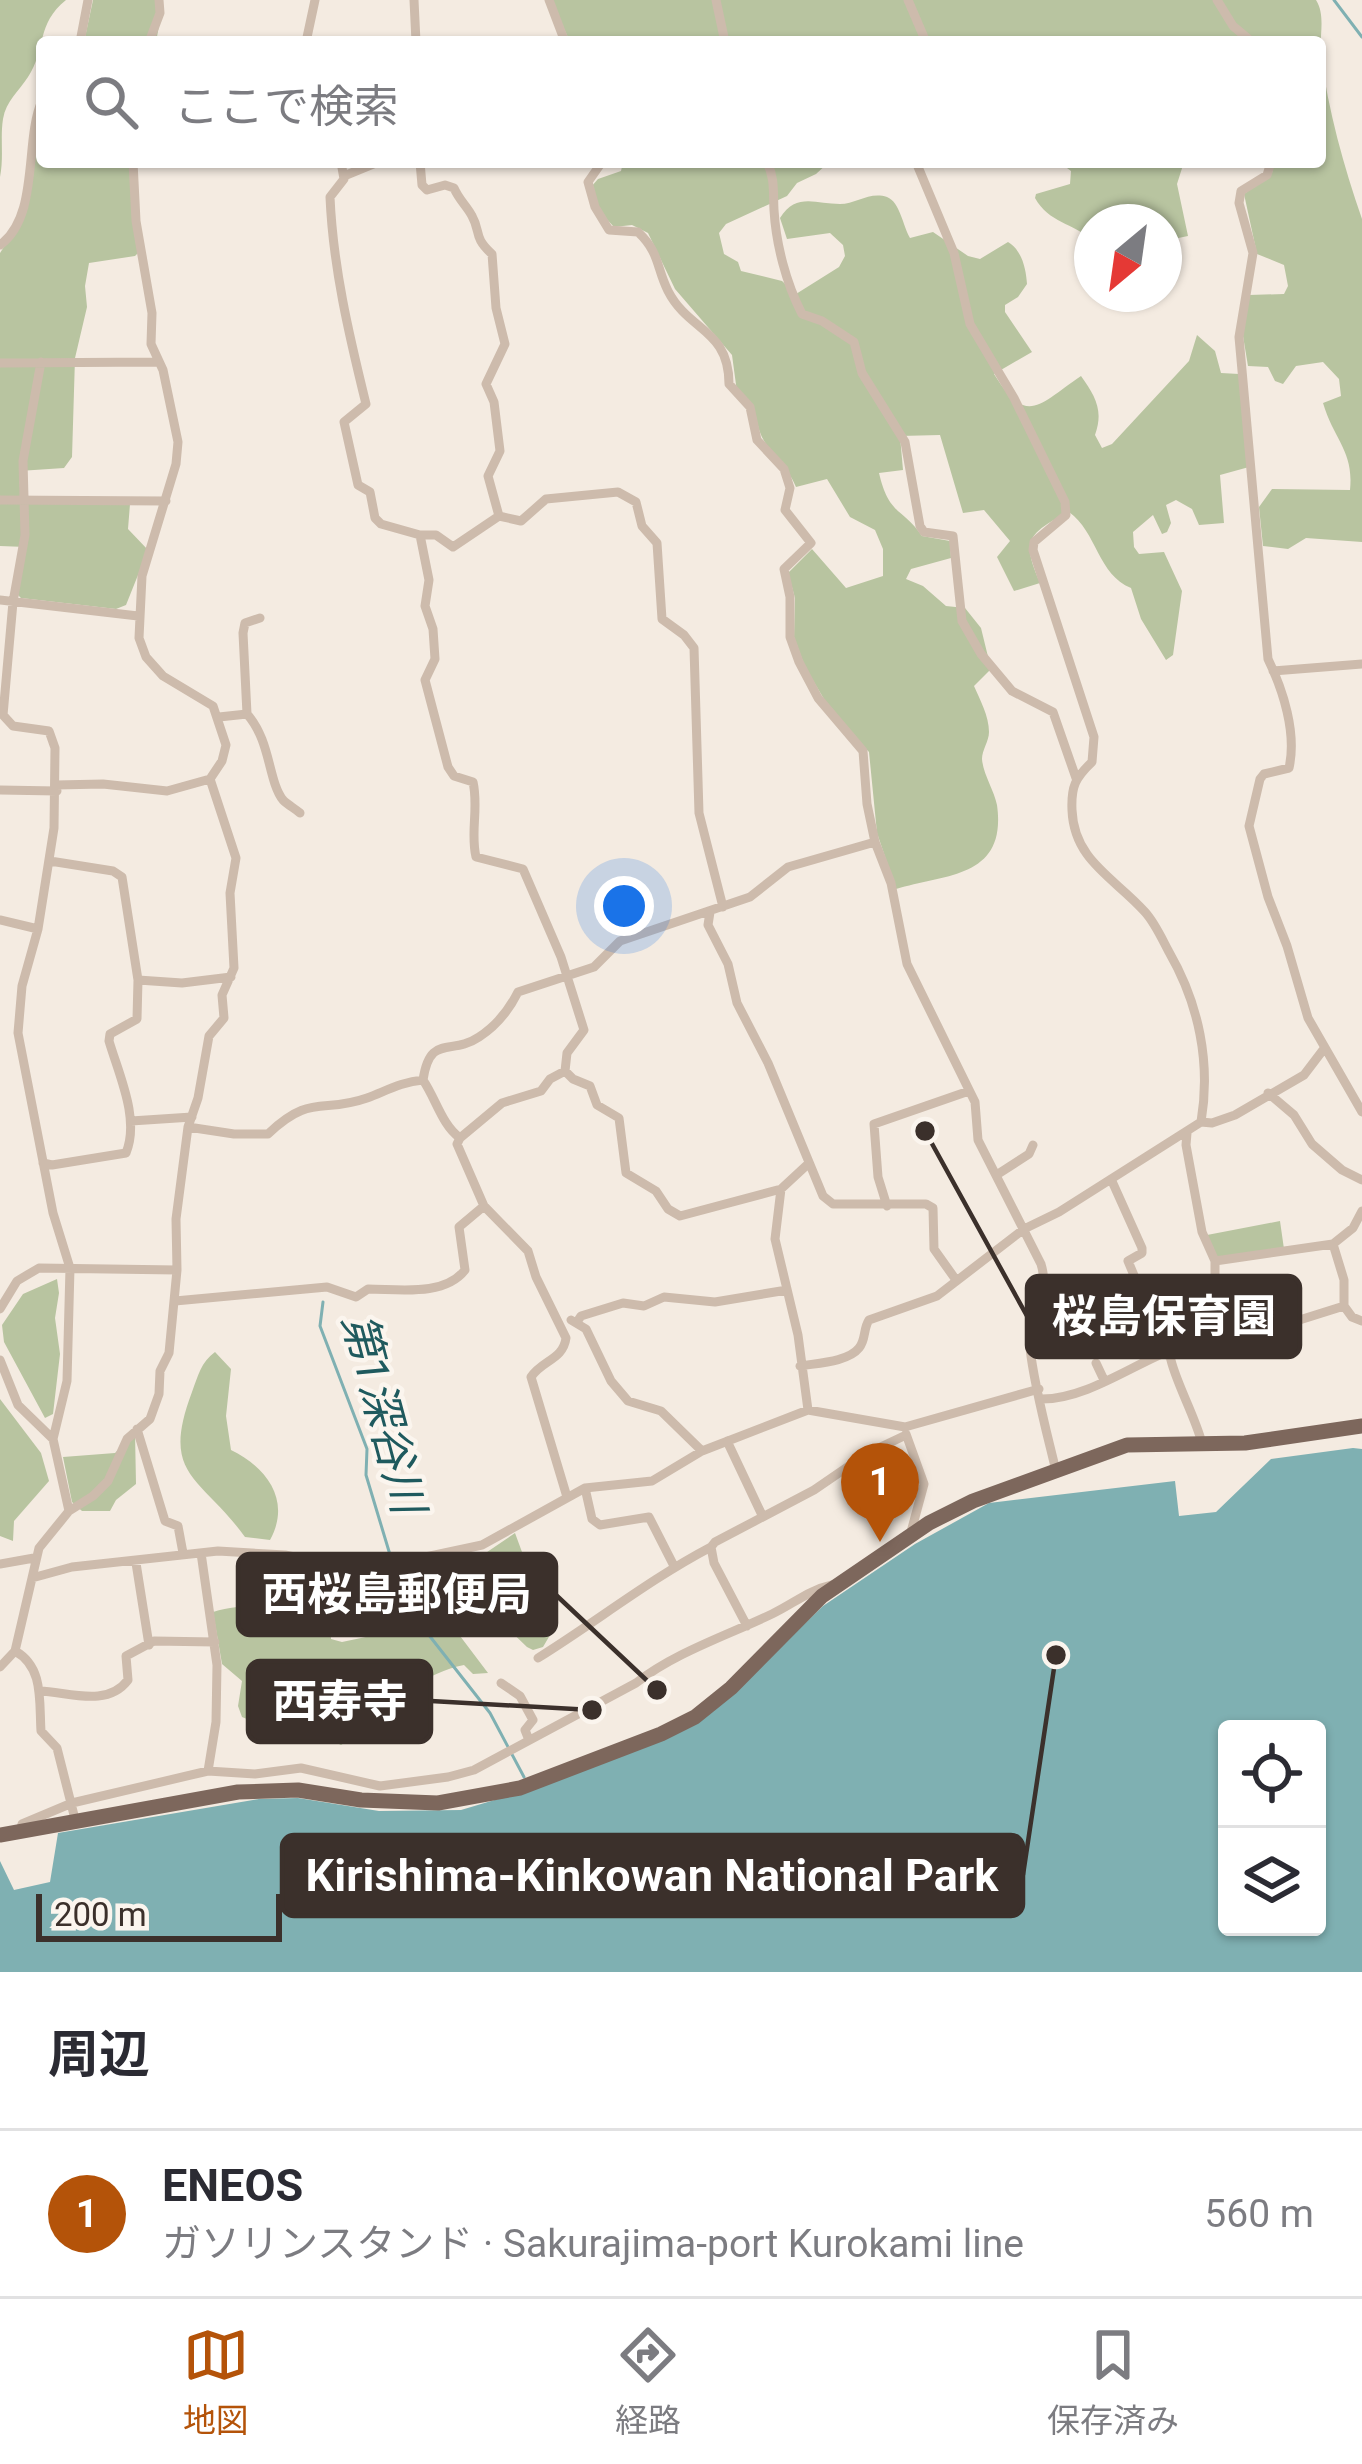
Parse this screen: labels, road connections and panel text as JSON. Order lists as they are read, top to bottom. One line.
{"water":["第1深谷川"],"places":["桜島保育園","Kirishima-Kinkowan National Park","西桜島郵便局","西寿寺"],"scale_bar":"200 m","north":"bottom left","page":{"search":"ここで検索","pins":"1","scale":"200 m","heading":"周辺","list":[{"mark":"1","name":"ENEOS","note":"ガソリンスタンド · Sakurajima-port Kurokami line","value":"560 m"}],"nav":["地図","経路","保存済み"]}}
